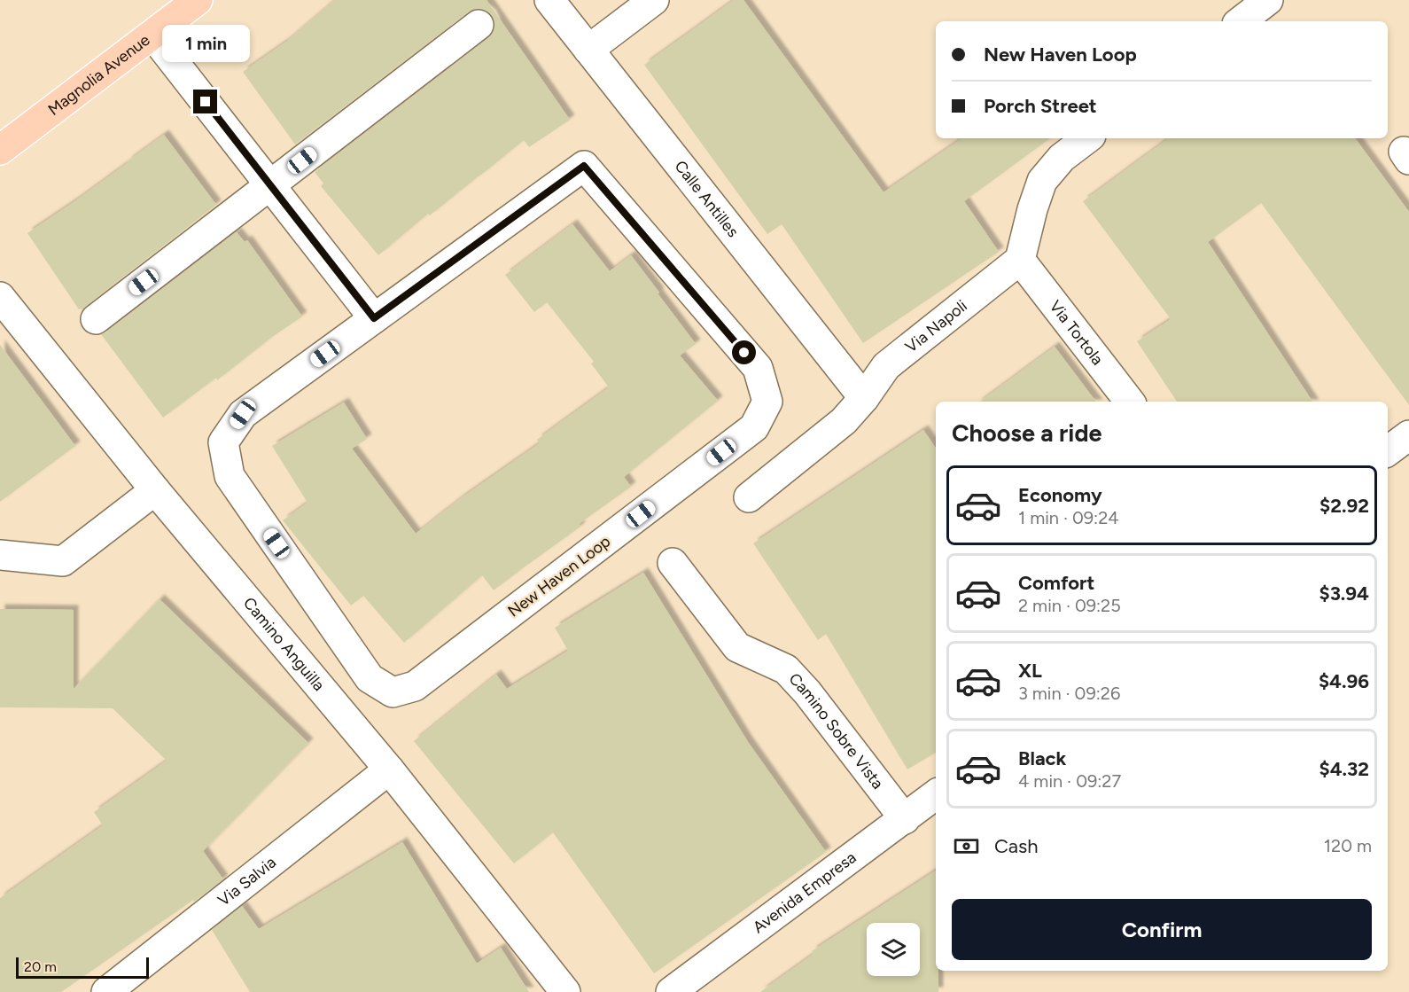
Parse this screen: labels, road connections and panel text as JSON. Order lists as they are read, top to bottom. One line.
{"streets":{"main road":["Magnolia Avenue"],"street":["Calle Antilles","Via Napoli","Via Tortola","New Haven Loop","Camino Anguilla","Camino Sobre Vista","Via Salvia","Avenida Empresa"]},"crossings":[["Calle Antilles","Via Napoli"],["Via Napoli","Via Tortola"],["Camino Anguilla","Via Salvia"],["Camino Sobre Vista","Avenida Empresa"]],"scale_bar":"20 m","page":{"banner":["New Haven Loop","Porch Street"],"bubble":"1 min","heading":"Choose a ride","list":[{"name":"Economy","note":"1 min · 09:24","value":"$2.92"},{"name":"Comfort","note":"2 min · 09:25","value":"$3.94"},{"name":"XL","note":"3 min · 09:26","value":"$4.96"},{"name":"Black","note":"4 min · 09:27","value":"$4.32"}],"pay":["Cash","120 m"],"buttons":"Confirm","scale":"20 m"}}
